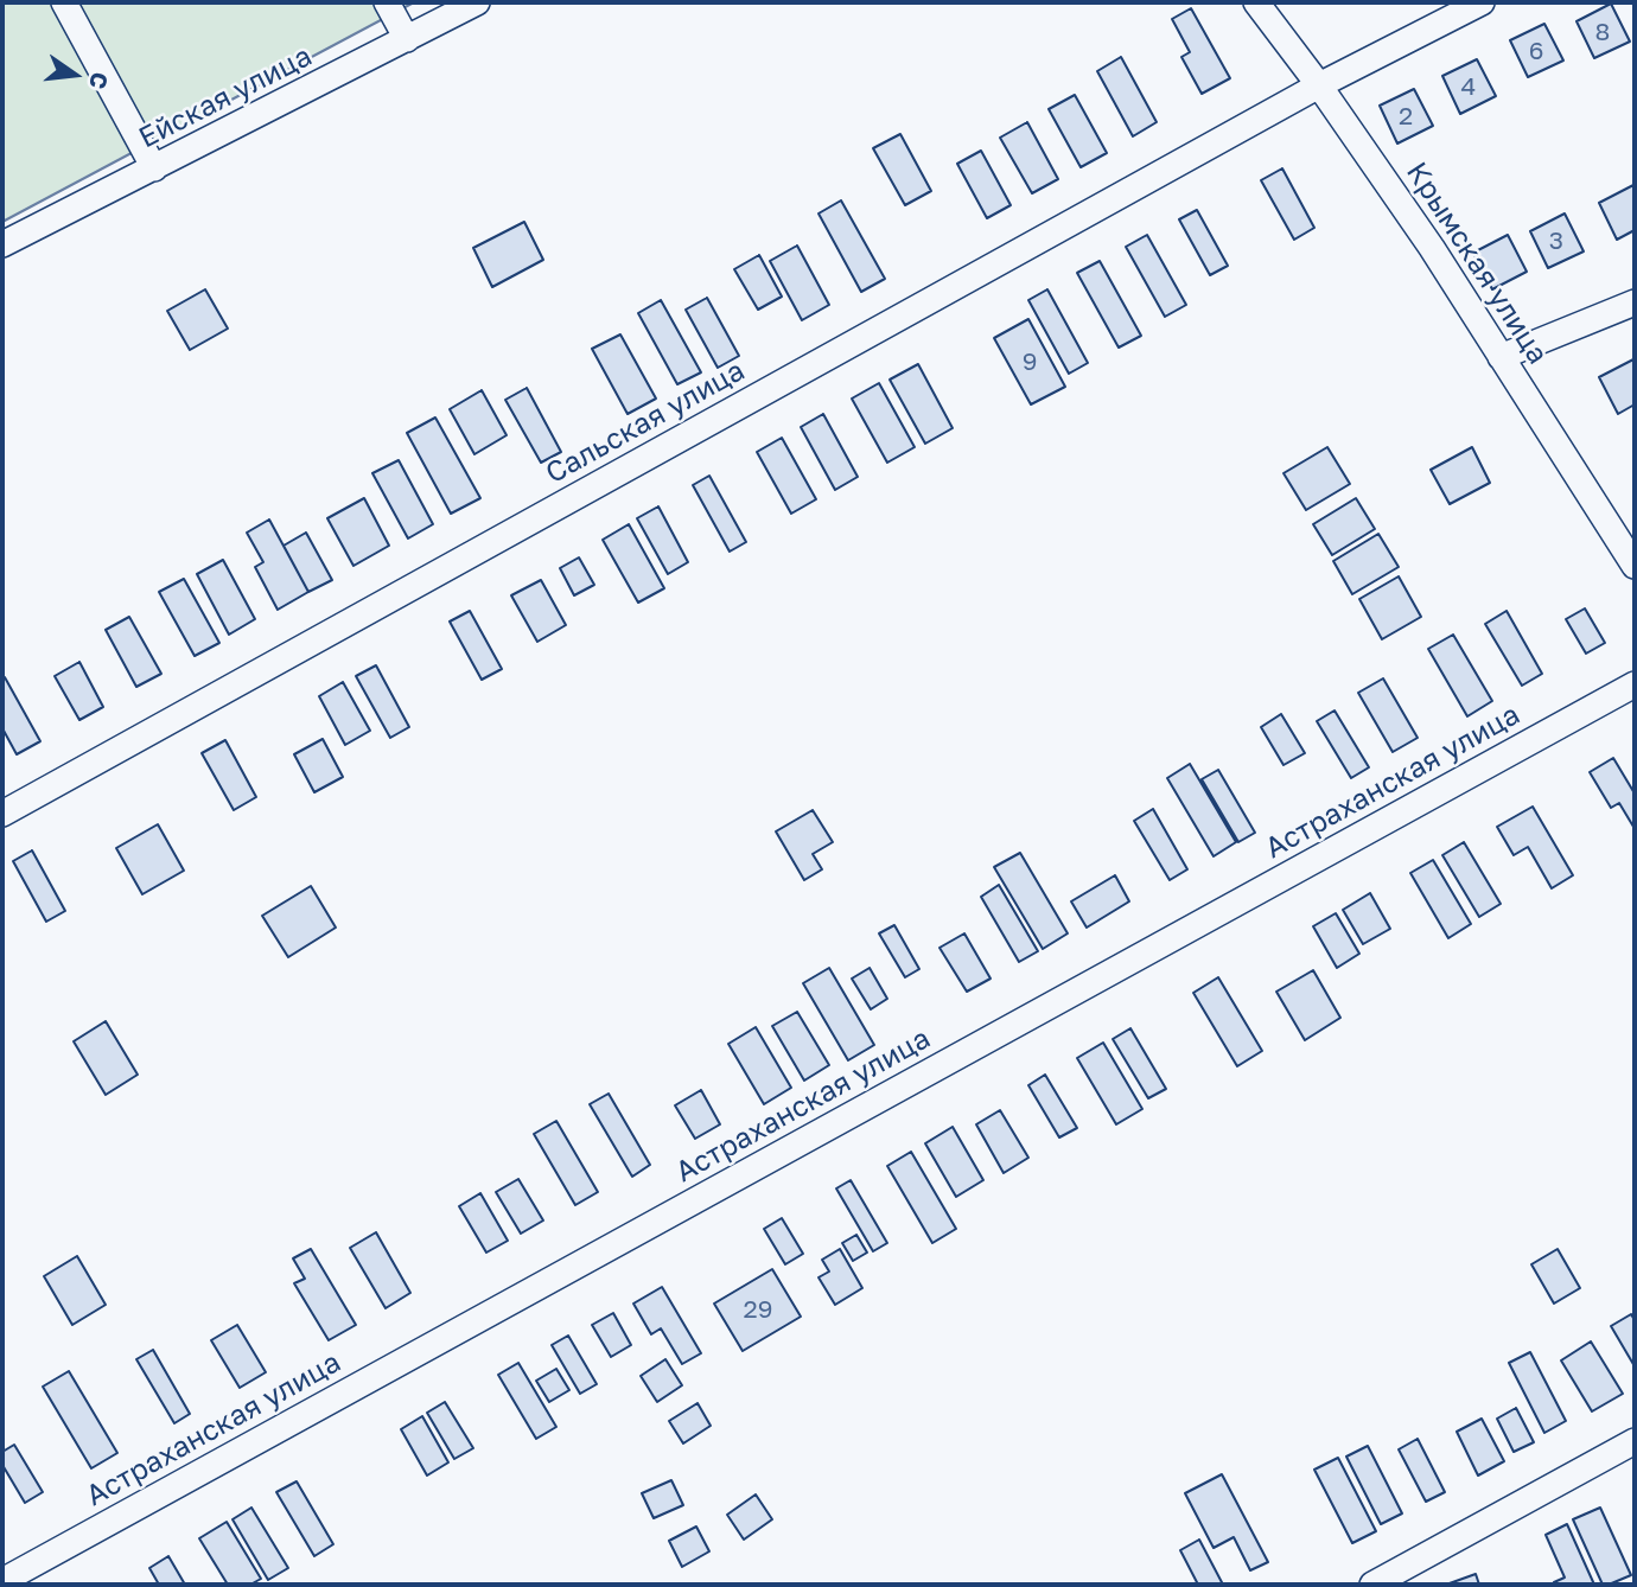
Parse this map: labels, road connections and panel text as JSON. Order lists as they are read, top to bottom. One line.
{"streets":{"street":["Ейская улица","Крымская улица","Сальская улица","Астраханская улица"]},"crossings":[["Крымская улица","Сальская улица"]],"house_numbers":["8","6","4","2","3","9","29"],"north":"right"}
